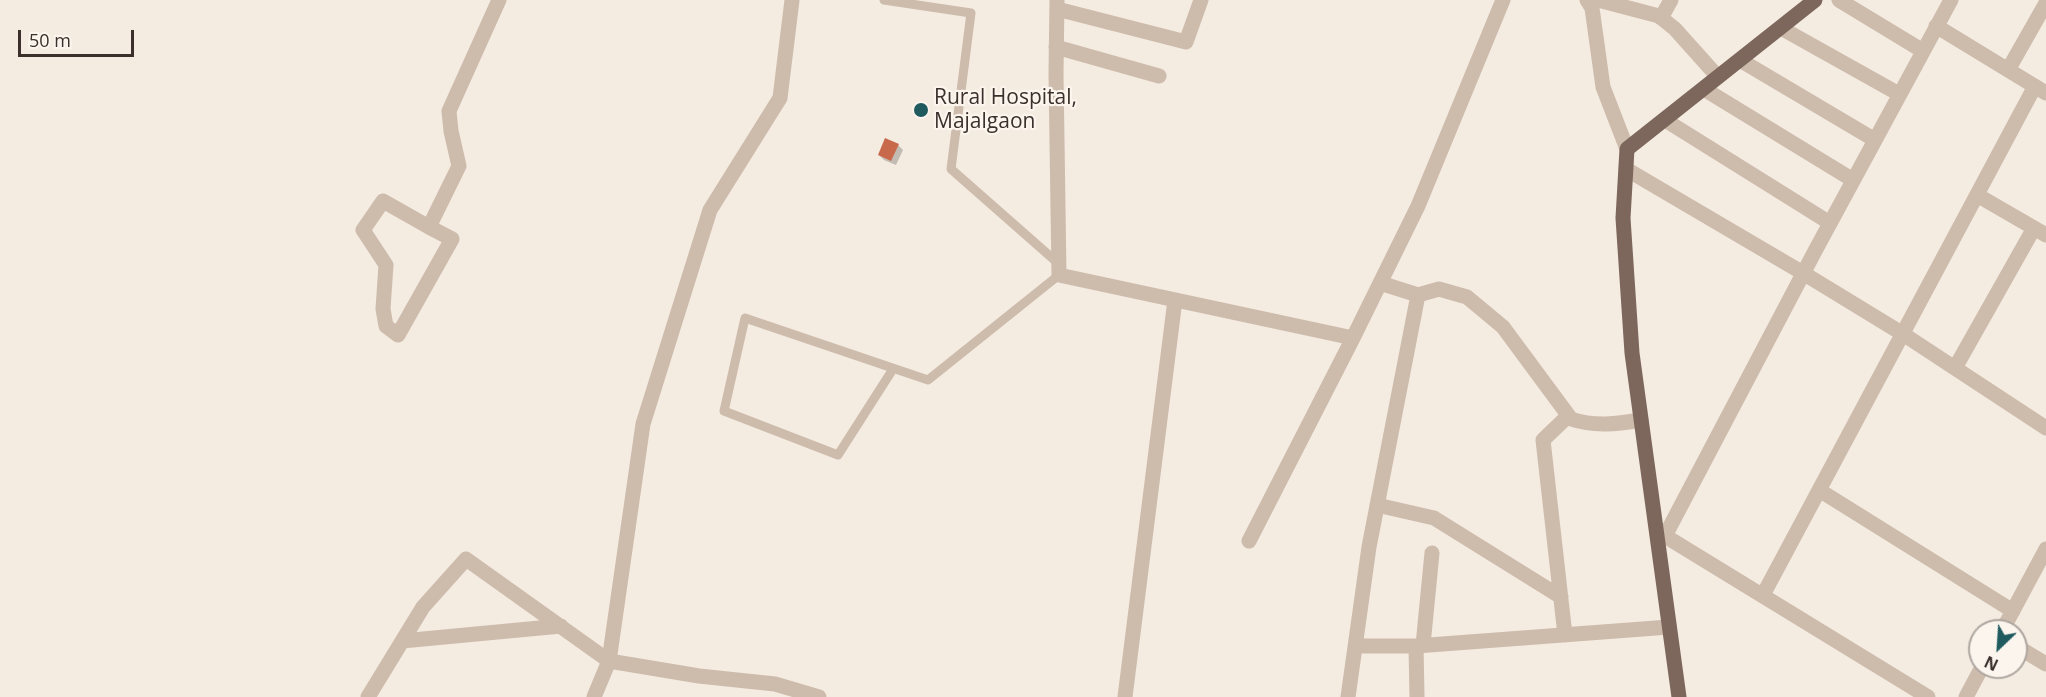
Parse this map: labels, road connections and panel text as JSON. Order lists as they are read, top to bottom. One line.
{"places":["Rural Hospital, Majalgaon"],"scale_bar":"50 m","north":"bottom left"}
